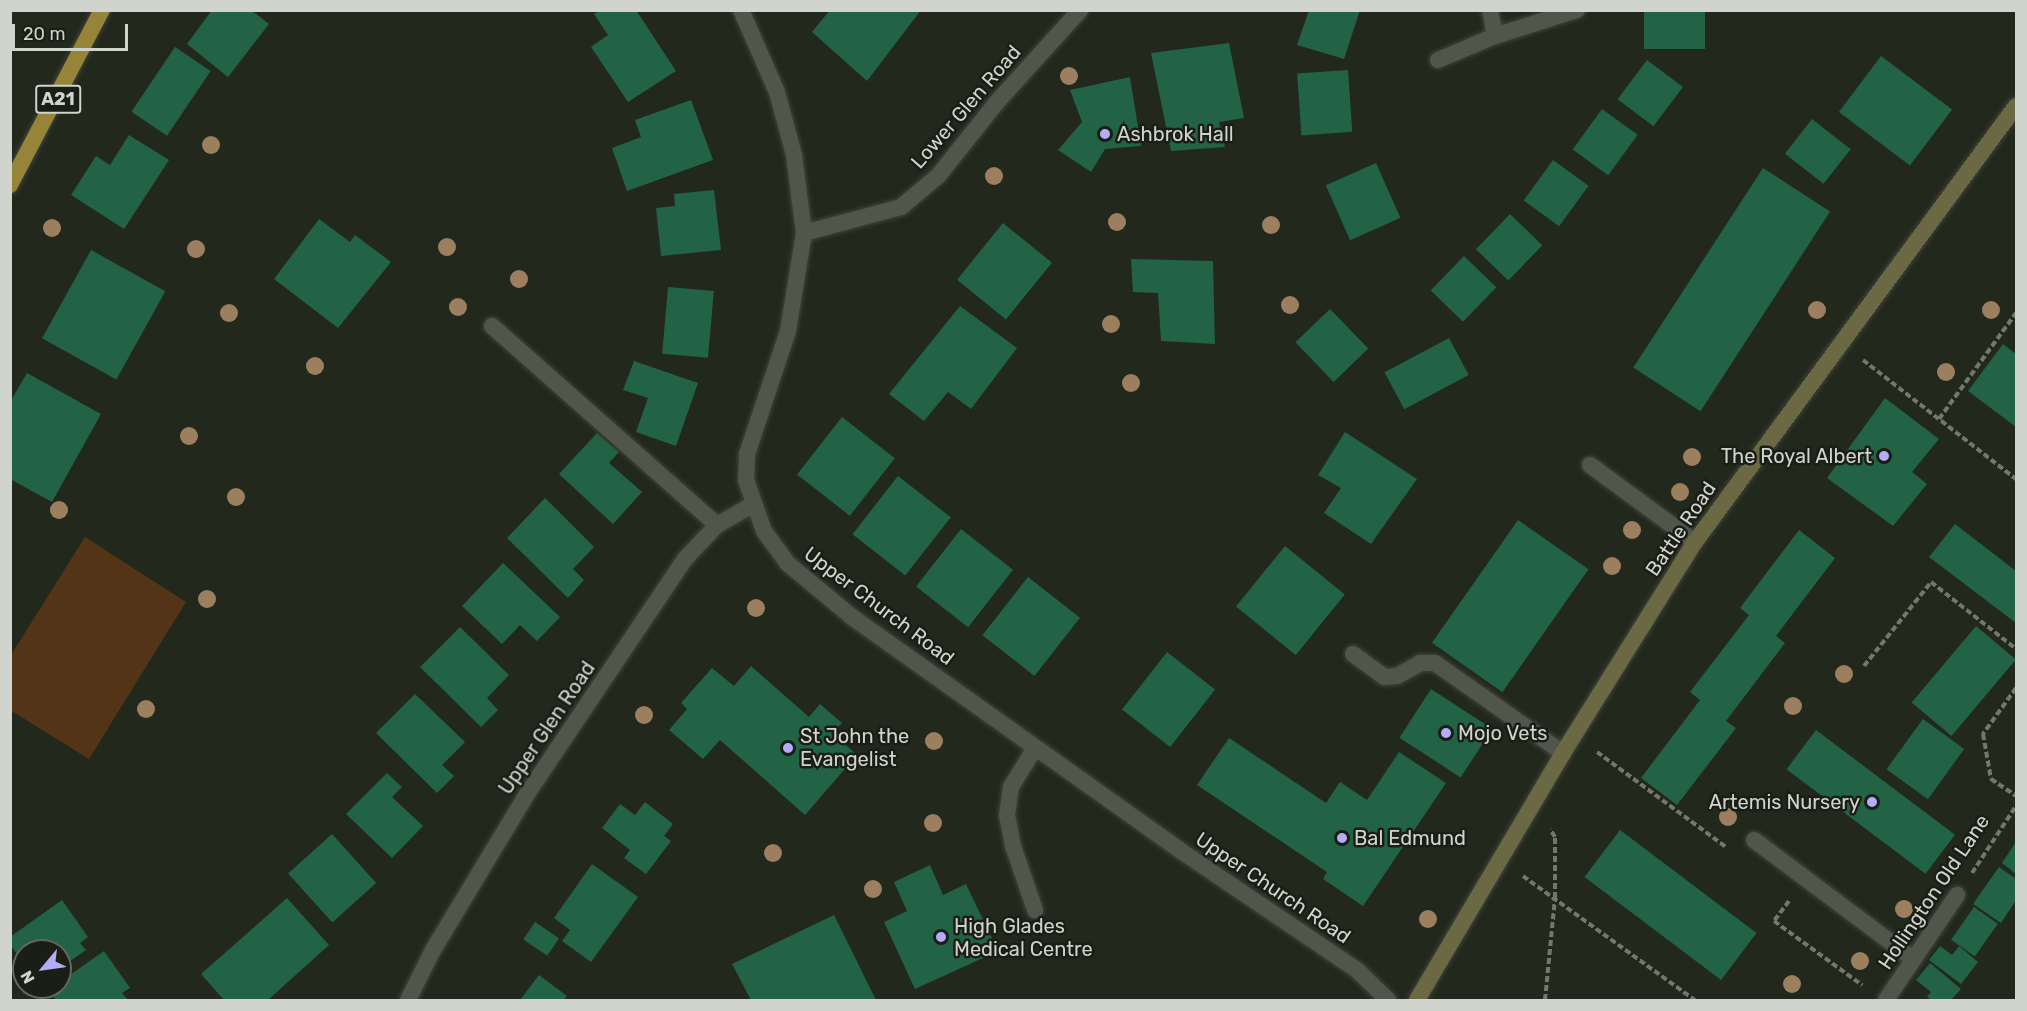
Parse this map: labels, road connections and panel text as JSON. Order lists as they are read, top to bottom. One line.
{"streets":{"highway":["A21"],"main road":["Battle Road"],"street":["Lower Glen Road","Upper Church Road","Upper Glen Road","Hollington Old Lane"]},"crossings":[["Lower Glen Road","Upper Church Road"],["Upper Church Road","Upper Glen Road"]],"places":["Ashbrok Hall","The Royal Albert","Mojo Vets","St John the Evangelist","Artemis Nursery","Bal Edmund","High Glades Medical Centre"],"scale_bar":"20 m","north":"bottom left"}
